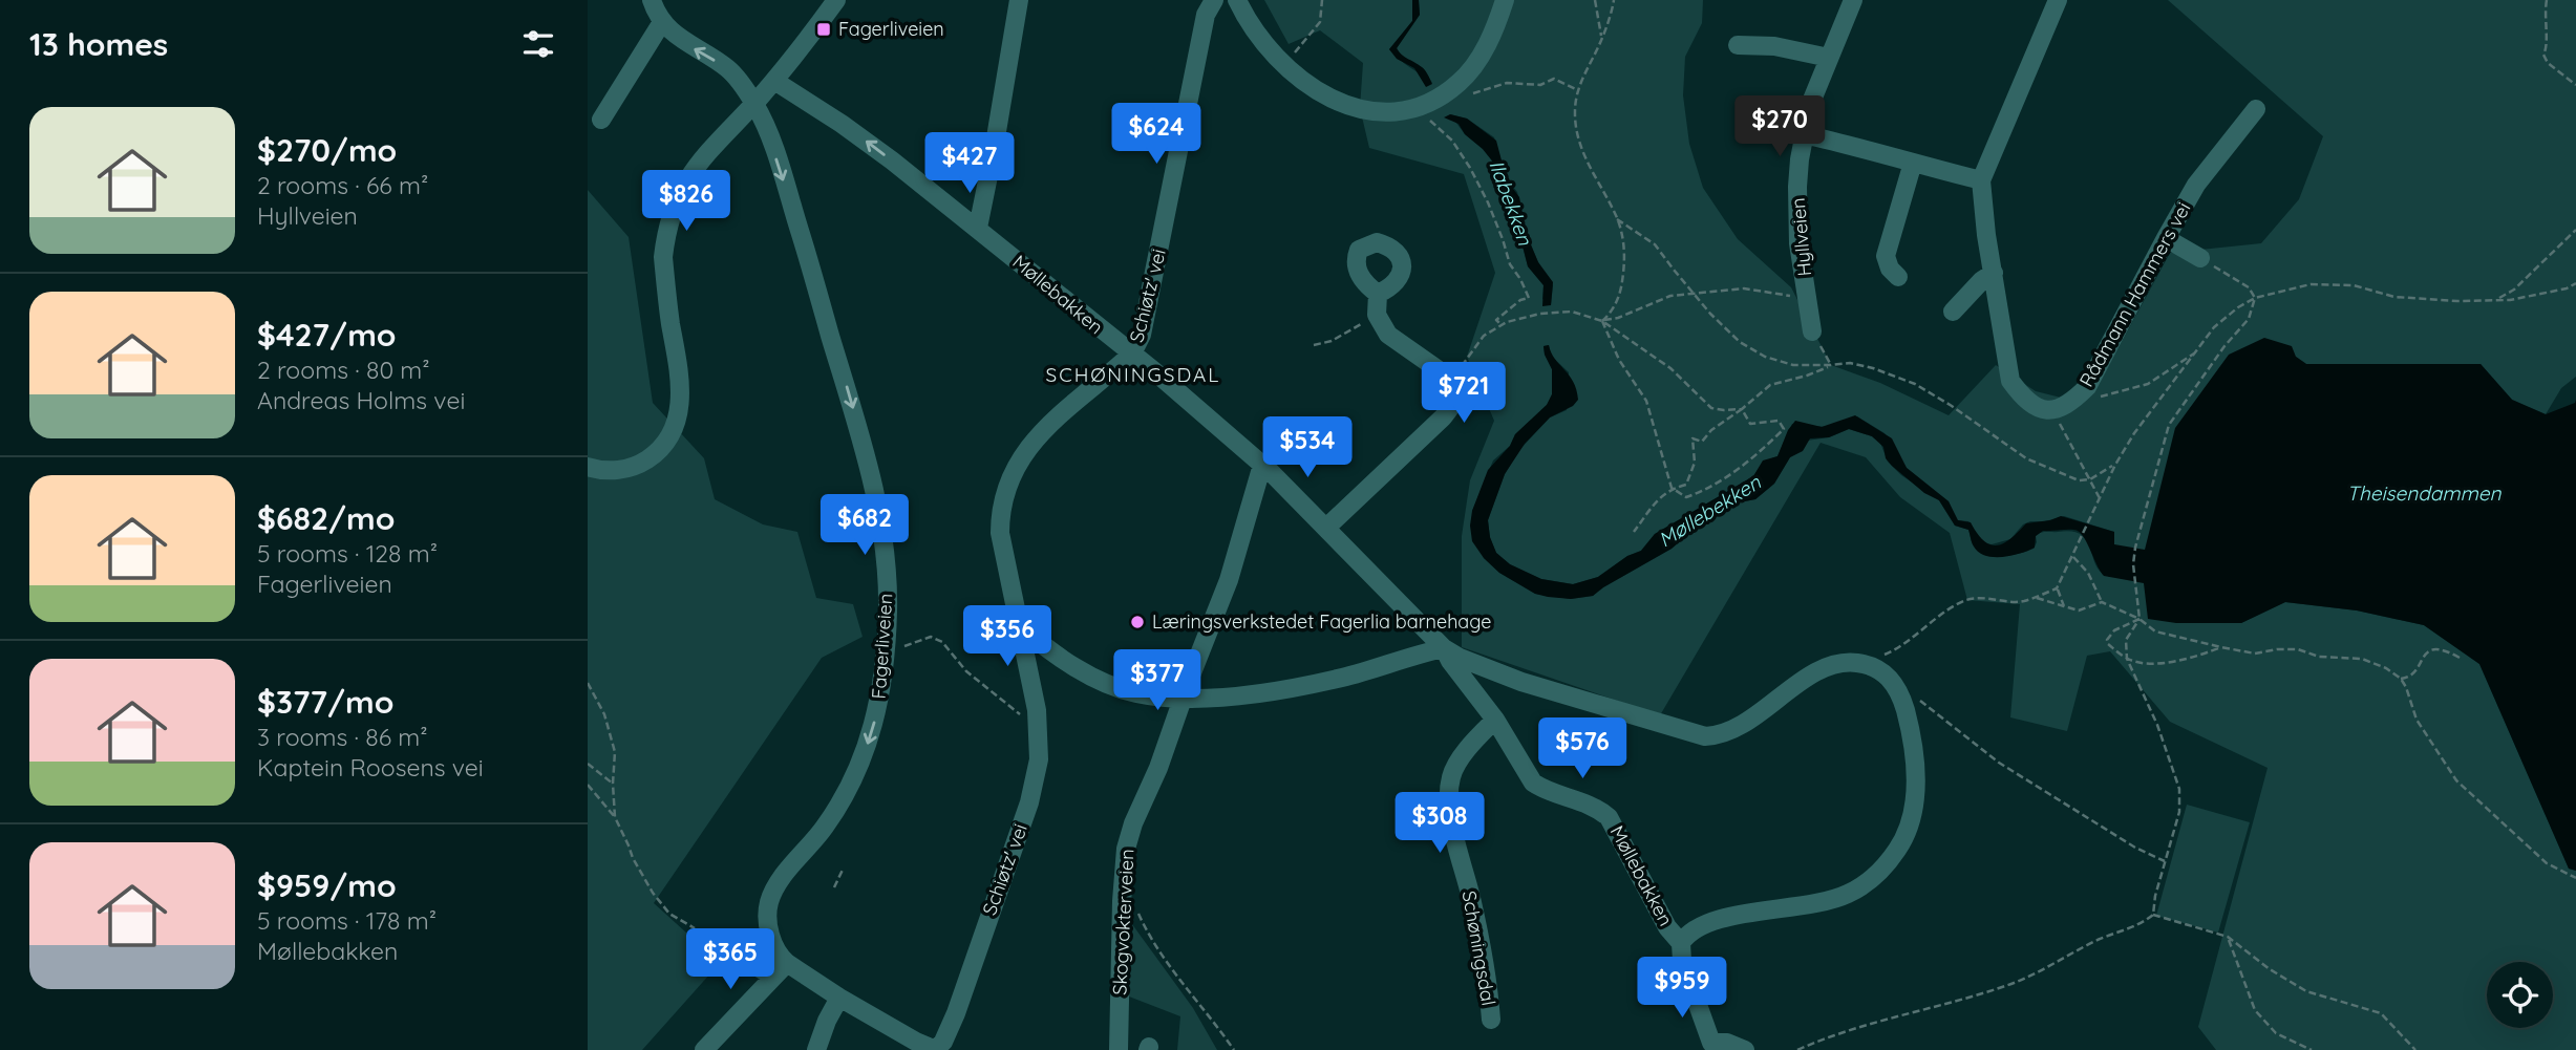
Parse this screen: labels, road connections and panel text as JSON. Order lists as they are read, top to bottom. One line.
{"streets":{"street":["Hyllveien","Møllebakken","Rådmann Hammers vei","Schiøtz' vei","Fagerliveien","Skogvokterveien","Schøningsdal"]},"crossings":[["Møllebakken","Schiøtz' vei"],["Møllebakken","Skogvokterveien"],["Møllebakken","Schøningsdal"]],"one_way":["Fagerliveien"],"districts":["SCHØNINGSDAL"],"water":["Ilabekken","Theisendammen","Møllebekken"],"places":{"transit":["Fagerliveien"],"other":["Læringsverkstedet Fagerlia barnehage"]},"page":{"heading":"13 homes","list":[{"name":"$270/mo","note":"2 rooms · 66 m² · Hyllveien"},{"name":"$427/mo","note":"2 rooms · 80 m² · Andreas Holms vei"},{"name":"$682/mo","note":"5 rooms · 128 m² · Fagerliveien"},{"name":"$377/mo","note":"3 rooms · 86 m² · Kaptein Roosens vei"},{"name":"$959/mo","note":"5 rooms · 178 m² · Møllebakken"}],"price":["$270","$624","$427","$826","$721","$534","$682","$356","$377","$576","$308","$365","$959"]}}
